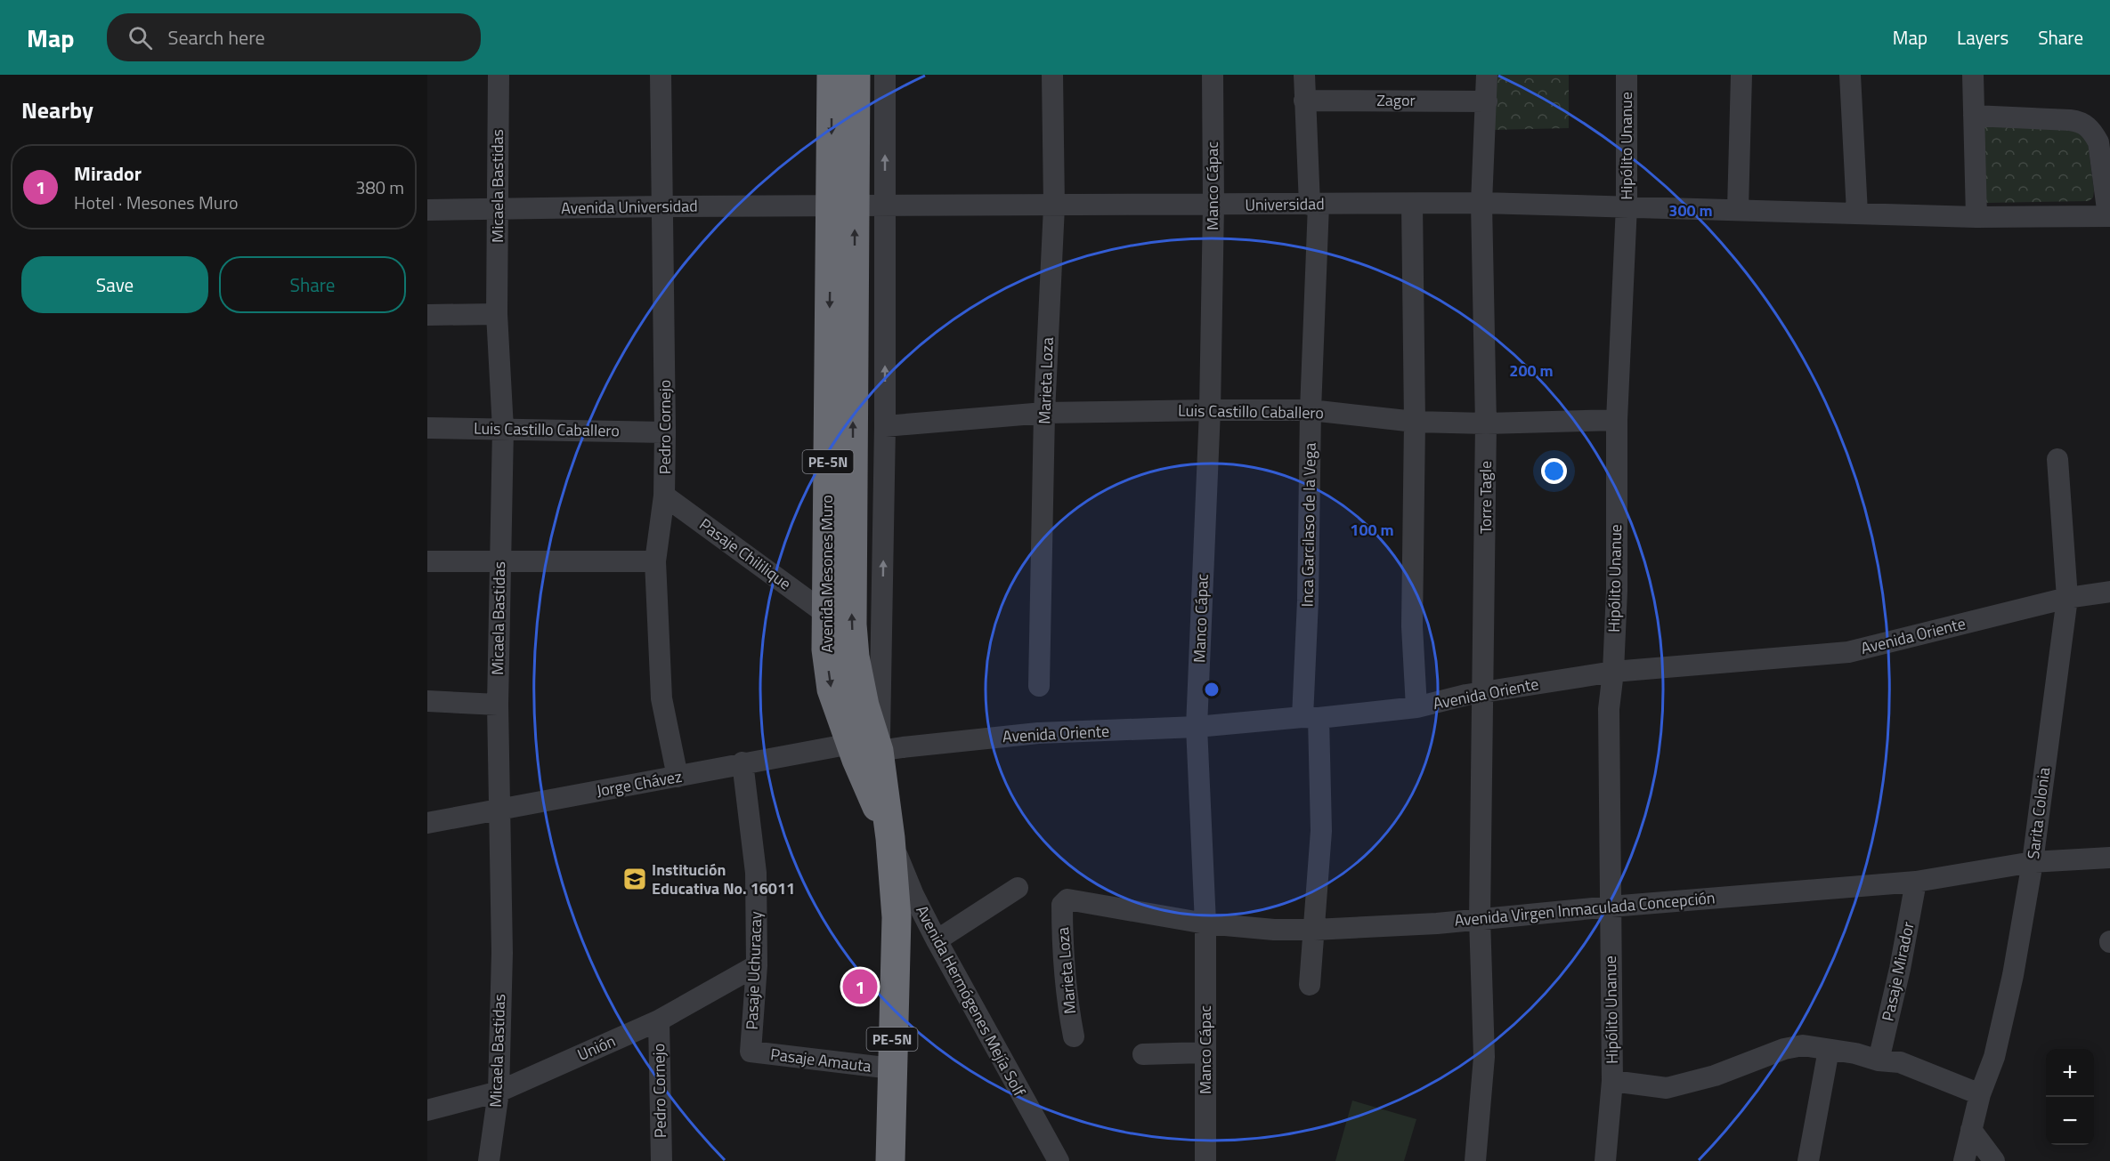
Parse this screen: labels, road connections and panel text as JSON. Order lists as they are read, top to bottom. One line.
{"streets":{"highway":["PE-5N","Avenida Mesones Muro"],"street":["Zagor","Hipólito Unanue","Micaela Bastidas","Manco Cápac","Universidad","Avenida Universidad","Marieta Loza","Luis Castillo Caballero","Pedro Cornejo","Torre Tagle","Inca Garcilaso de la Vega","Pasaje Chililique","Avenida Oriente","Jorge Chávez","Sarita Colonia","Avenida Virgen Inmaculada Concepción","Pasaje Uchuracay","Pasaje Mirador","Avenida Hermógenes Mejía Solf","Unión","Pasaje Amauta"]},"crossings":[["Zagor","Torre Tagle"],["Zagor","Inca Garcilaso de la Vega"],["Hipólito Unanue","Universidad"],["Hipólito Unanue","Luis Castillo Caballero"],["Hipólito Unanue","Avenida Oriente"],["Hipólito Unanue","Avenida Virgen Inmaculada Concepción"],["Micaela Bastidas","Avenida Universidad"],["Micaela Bastidas","Luis Castillo Caballero"],["Micaela Bastidas","Jorge Chávez"],["Micaela Bastidas","Unión"],["Manco Cápac","Universidad"],["Manco Cápac","Luis Castillo Caballero"],["Manco Cápac","Avenida Oriente"],["Manco Cápac","Avenida Virgen Inmaculada Concepción"],["Universidad","Avenida Universidad"],["Universidad","Marieta Loza"],["Universidad","PE-5N"],["Universidad","Torre Tagle"],["Universidad","Inca Garcilaso de la Vega"],["Universidad","Avenida Mesones Muro"],["Avenida Universidad","Pedro Cornejo"],["Avenida Universidad","PE-5N"],["Avenida Universidad","Avenida Mesones Muro"],["Marieta Loza","Luis Castillo Caballero"],["Marieta Loza","Avenida Virgen Inmaculada Concepción"],["Luis Castillo Caballero","Pedro Cornejo"],["Luis Castillo Caballero","Torre Tagle"],["Luis Castillo Caballero","Inca Garcilaso de la Vega"],["Pedro Cornejo","Pasaje Chililique"],["Pedro Cornejo","Jorge Chávez"],["Pedro Cornejo","Unión"],["PE-5N","Avenida Mesones Muro"],["PE-5N","Avenida Oriente"],["PE-5N","Jorge Chávez"],["PE-5N","Avenida Hermógenes Mejía Solf"],["PE-5N","Pasaje Amauta"],["Torre Tagle","Avenida Oriente"],["Torre Tagle","Avenida Virgen Inmaculada Concepción"],["Inca Garcilaso de la Vega","Avenida Oriente"],["Inca Garcilaso de la Vega","Avenida Virgen Inmaculada Concepción"],["Pasaje Chililique","Avenida Mesones Muro"],["Avenida Mesones Muro","Avenida Oriente"],["Avenida Mesones Muro","Jorge Chávez"],["Avenida Oriente","Jorge Chávez"],["Avenida Oriente","Sarita Colonia"],["Jorge Chávez","Pasaje Uchuracay"],["Sarita Colonia","Avenida Virgen Inmaculada Concepción"],["Avenida Virgen Inmaculada Concepción","Pasaje Mirador"],["Pasaje Uchuracay","Unión"],["Pasaje Uchuracay","Pasaje Amauta"]],"places":{"school or university":["Institución Educativa No. 16011"]},"page":{"header":"Map","search":"Search here","nav":["Map","Layers","Share"],"heading":"Nearby","list":[{"mark":"1","name":"Mirador","note":"Hotel · Mesones Muro","value":"380 m"}],"buttons":["Save","Share"],"pins":"1","map_buttons":["+","−"]},"rings":["300 m","200 m","100 m"]}
